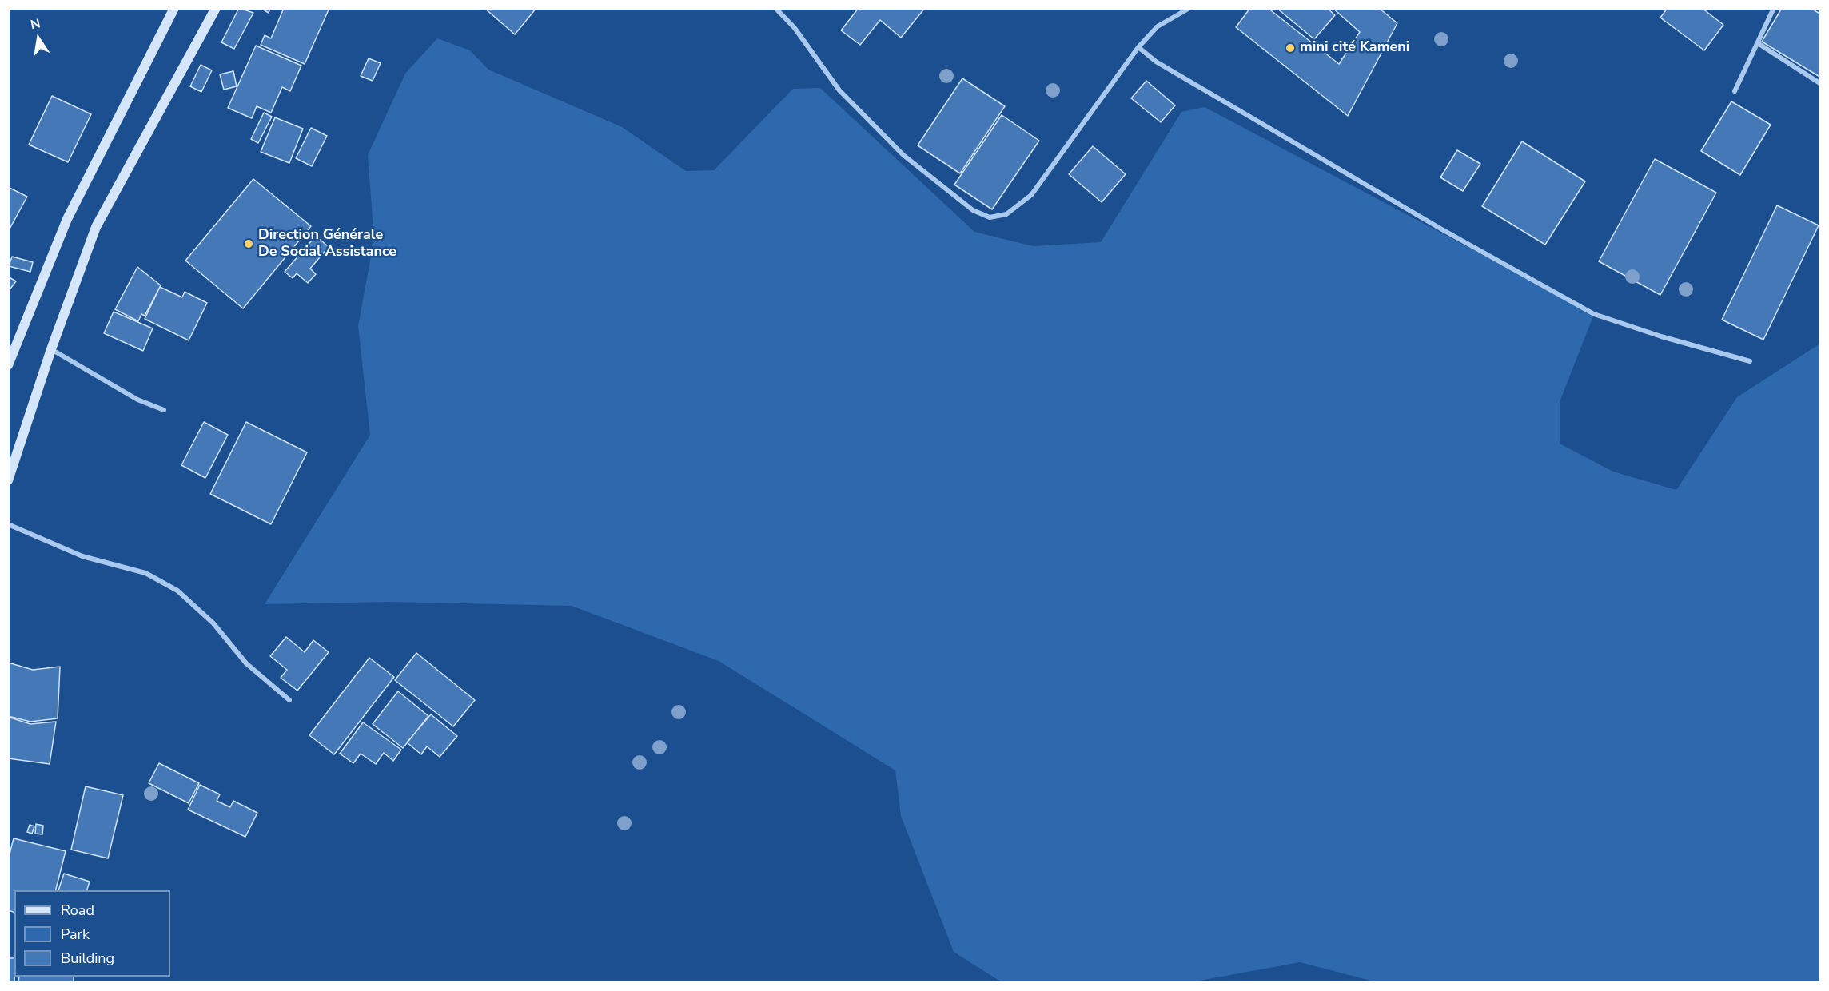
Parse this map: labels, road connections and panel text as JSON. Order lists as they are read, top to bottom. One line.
{"places":["mini cité Kameni","Direction Générale De Social Assistance"],"legend":["Road","Park","Building"],"north":"top"}
